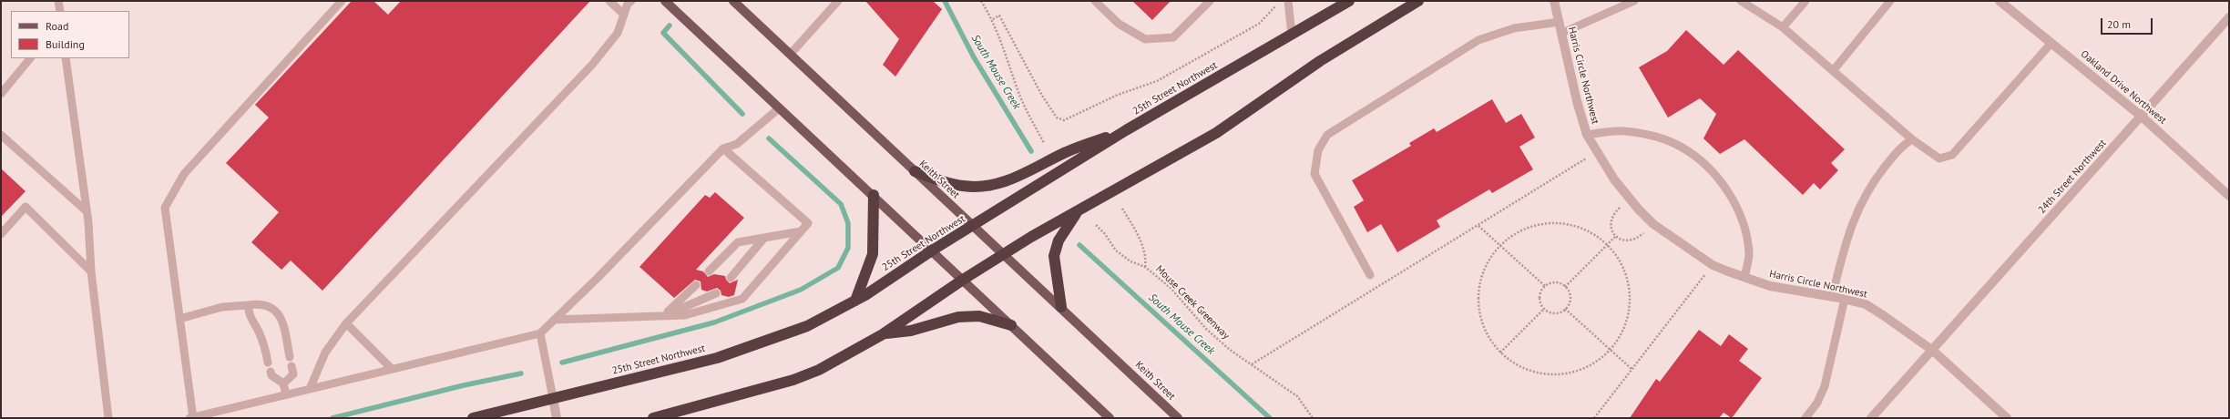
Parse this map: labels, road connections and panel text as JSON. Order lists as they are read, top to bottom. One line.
{"streets":{"highway":["25th Street Northwest"],"main road":["Keith Street"],"street":["Harris Circle Northwest","Oakland Drive Northwest","24th Street Northwest"],"path":["Mouse Creek Greenway"]},"crossings":[["Harris Circle Northwest","24th Street Northwest"],["Oakland Drive Northwest","24th Street Northwest"],["25th Street Northwest","Keith Street"]],"water":["South Mouse Creek"],"legend":["Road","Building"],"scale_bar":"20 m"}
